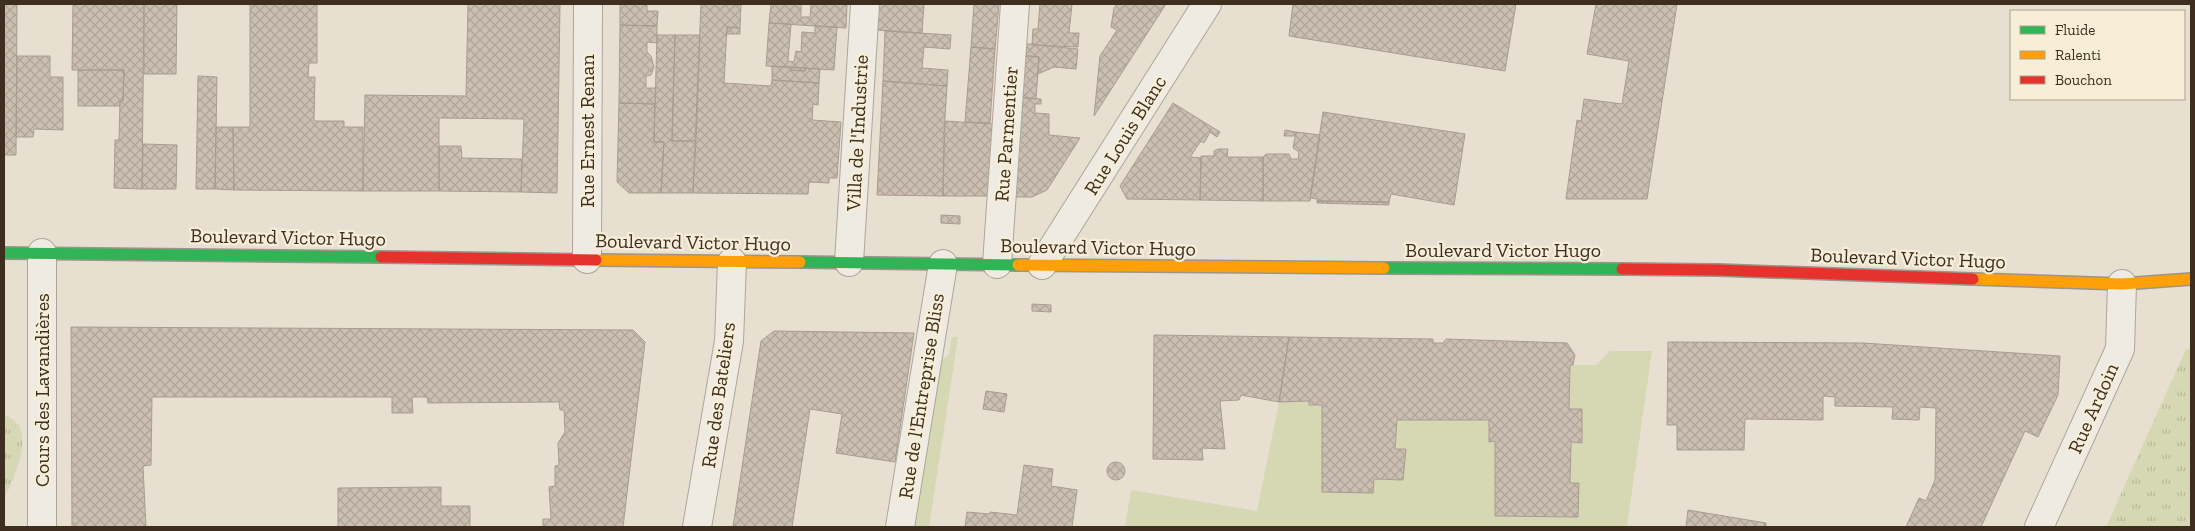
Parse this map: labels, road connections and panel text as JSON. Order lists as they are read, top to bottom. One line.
{"streets":{"main road":["Boulevard Victor Hugo"],"street":["Rue Ernest Renan","Villa de l'Industrie","Rue Parmentier","Rue Louis Blanc","Cours des Lavandières","Rue des Bateliers","Rue de l'Entreprise Bliss","Rue Ardoin"]},"crossings":[["Rue Ernest Renan","Boulevard Victor Hugo"],["Villa de l'Industrie","Boulevard Victor Hugo"],["Rue Parmentier","Boulevard Victor Hugo"],["Rue Louis Blanc","Boulevard Victor Hugo"],["Boulevard Victor Hugo","Cours des Lavandières"],["Boulevard Victor Hugo","Rue des Bateliers"],["Boulevard Victor Hugo","Rue de l'Entreprise Bliss"],["Boulevard Victor Hugo","Rue Ardoin"]],"legend":["Fluide","Ralenti","Bouchon"]}
